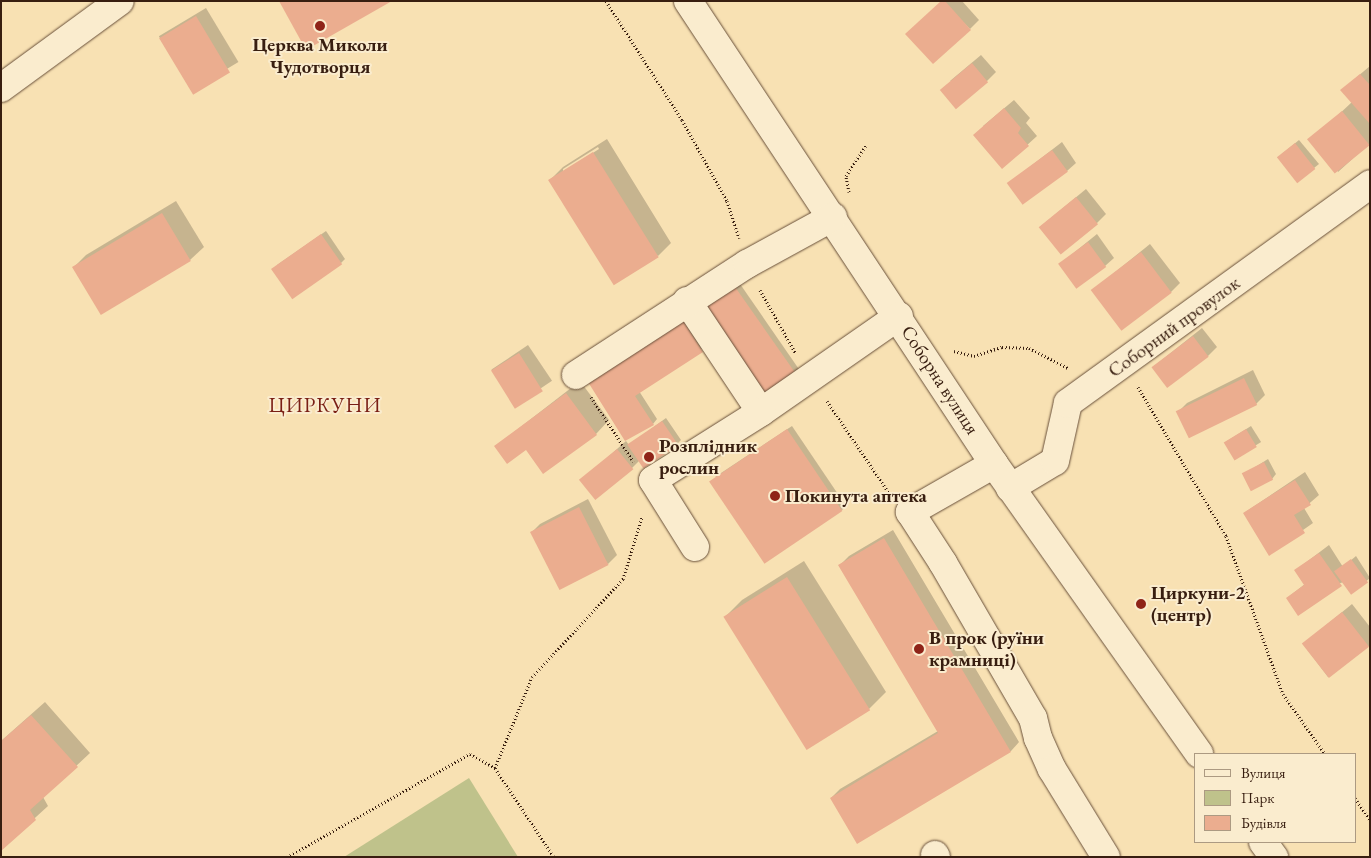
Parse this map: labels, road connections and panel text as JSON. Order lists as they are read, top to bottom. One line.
{"streets":{"street":["Соборний провулок","Соборна вулиця"]},"crossings":[["Соборний провулок","Соборна вулиця"]],"districts":["ЦИРКУНИ"],"places":["Церква Миколи Чудотворця","Розплідник рослин","Покинута аптека","Циркуни-2 (центр)","В прок (руїни крамниці)"],"legend":["Вулиця","Парк","Будівля"]}
